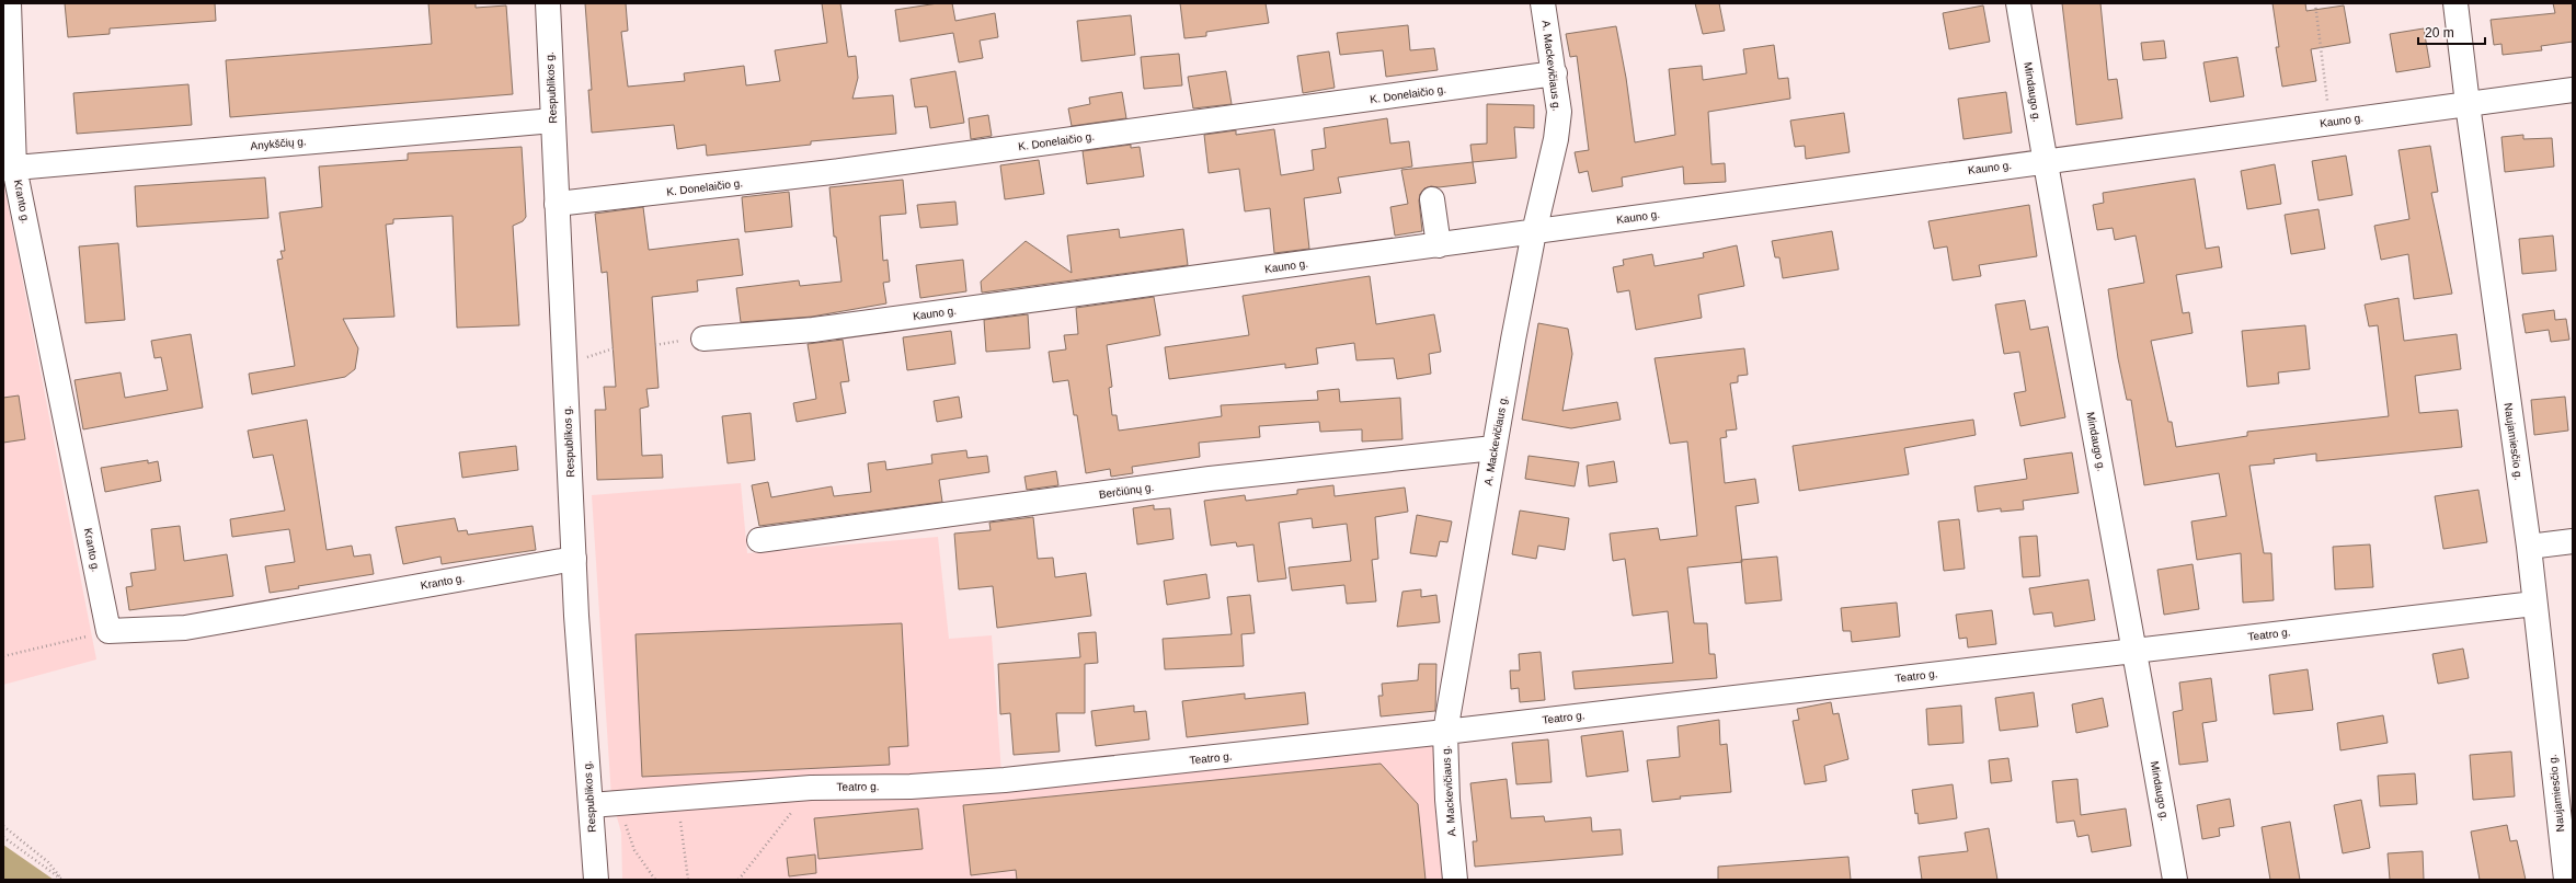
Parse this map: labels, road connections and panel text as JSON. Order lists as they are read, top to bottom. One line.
{"streets":{"street":["A. Mackevičiaus g.","Respublikos g.","Mindaugo g.","K. Donelaičio g.","Kauno g.","Anykščių g.","Kranto g.","Naujamiesčio g.","Berčiūnų g.","Teatro g."]},"crossings":[["A. Mackevičiaus g.","K. Donelaičio g."],["A. Mackevičiaus g.","Kauno g."],["A. Mackevičiaus g.","Berčiūnų g."],["A. Mackevičiaus g.","Teatro g."],["Respublikos g.","K. Donelaičio g."],["Respublikos g.","Anykščių g."],["Respublikos g.","Kranto g."],["Respublikos g.","Teatro g."],["Mindaugo g.","Kauno g."],["Mindaugo g.","Teatro g."],["Kauno g.","Naujamiesčio g."],["Anykščių g.","Kranto g."],["Naujamiesčio g.","Teatro g."]],"scale_bar":"20 m"}
